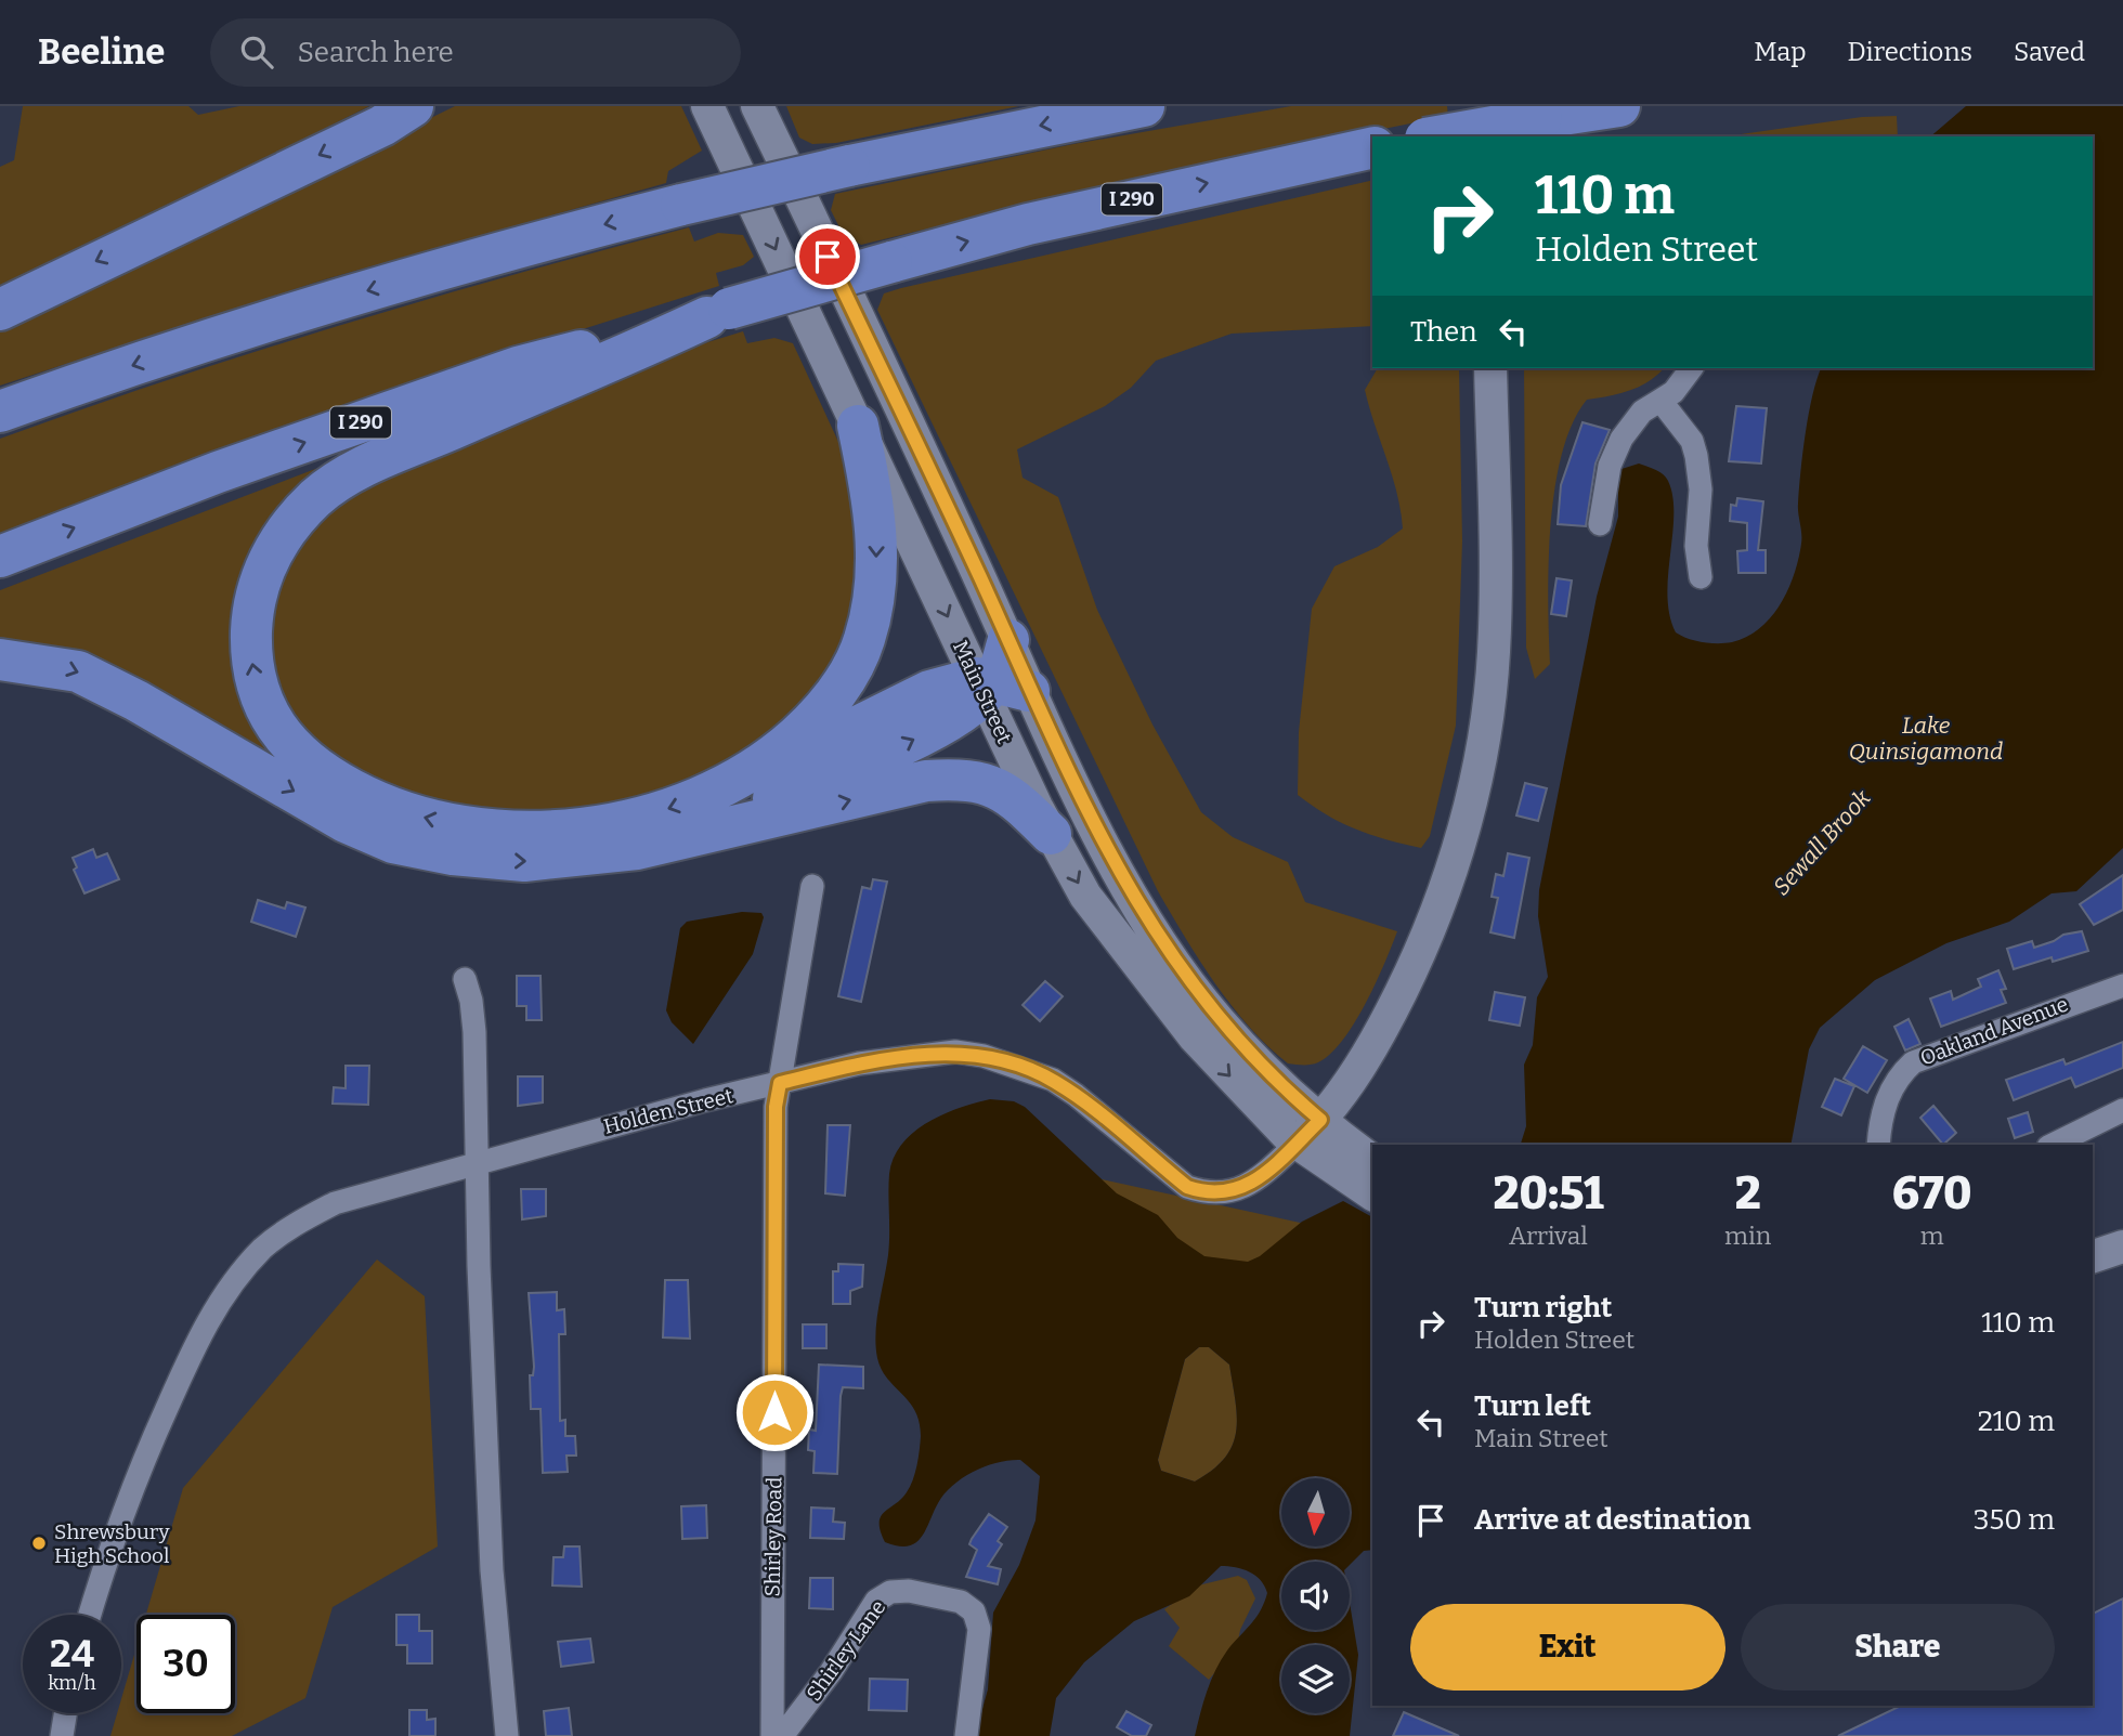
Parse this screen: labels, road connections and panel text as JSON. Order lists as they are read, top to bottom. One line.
{"streets":{"highway":["I 290"],"main road":["Main Street"],"street":["Oakland Avenue","Holden Street","Shirley Road","Shirley Lane"]},"crossings":[["Main Street","Holden Street"],["Holden Street","Shirley Road"]],"water":["Lake Quinsigamond","Sewall Brook"],"places":["Shrewsbury High School"],"north":"bottom","page":{"header":"Beeline","search":"Search here","nav":["Map","Directions","Saved"],"turn":["110 m","Holden Street"],"then":"Then","eta":["20:51","Arrival","2","min","670","m"],"list":[{"name":"Turn right","note":"Holden Street","value":"110 m"},{"name":"Turn left","note":"Main Street","value":"210 m"},{"name":"Arrive at destination","value":"350 m"}],"buttons":["Exit","Share"],"speed":"24 km/h","limit":"30"}}
